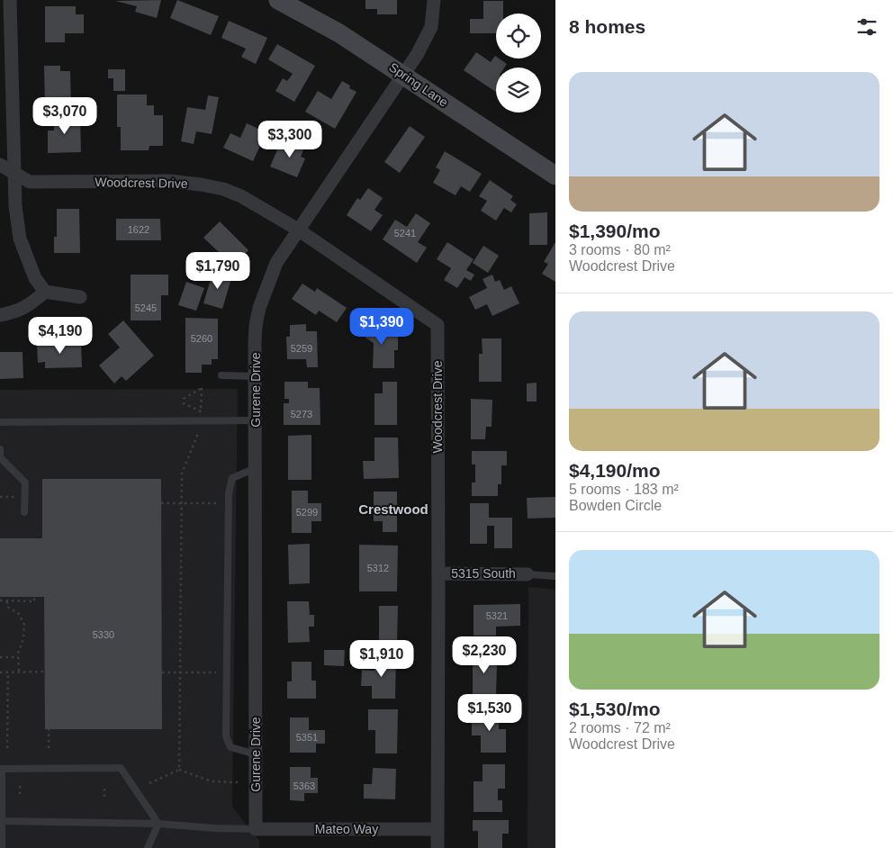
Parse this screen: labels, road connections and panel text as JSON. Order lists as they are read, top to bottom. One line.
{"streets":{"street":["Spring Lane","Woodcrest Drive","Gurene Drive","5315 South","Mateo Way"]},"crossings":[["Spring Lane","Gurene Drive"],["Woodcrest Drive","Gurene Drive"],["Woodcrest Drive","5315 South"],["Woodcrest Drive","Mateo Way"],["Gurene Drive","Mateo Way"]],"districts":["Crestwood"],"house_numbers":["1622","5241","5245","5260","5259","5273","5299","5312","5321","5330","5351","5363"],"page":{"heading":"8 homes","list":[{"name":"$1,390/mo","note":"3 rooms · 80 m² · Woodcrest Drive"},{"name":"$4,190/mo","note":"5 rooms · 183 m² · Bowden Circle"},{"name":"$1,530/mo","note":"2 rooms · 72 m² · Woodcrest Drive"}],"price":["$3,070","$3,300","$1,790","$1,390","$4,190","$2,230","$1,910","$1,530"]}}
